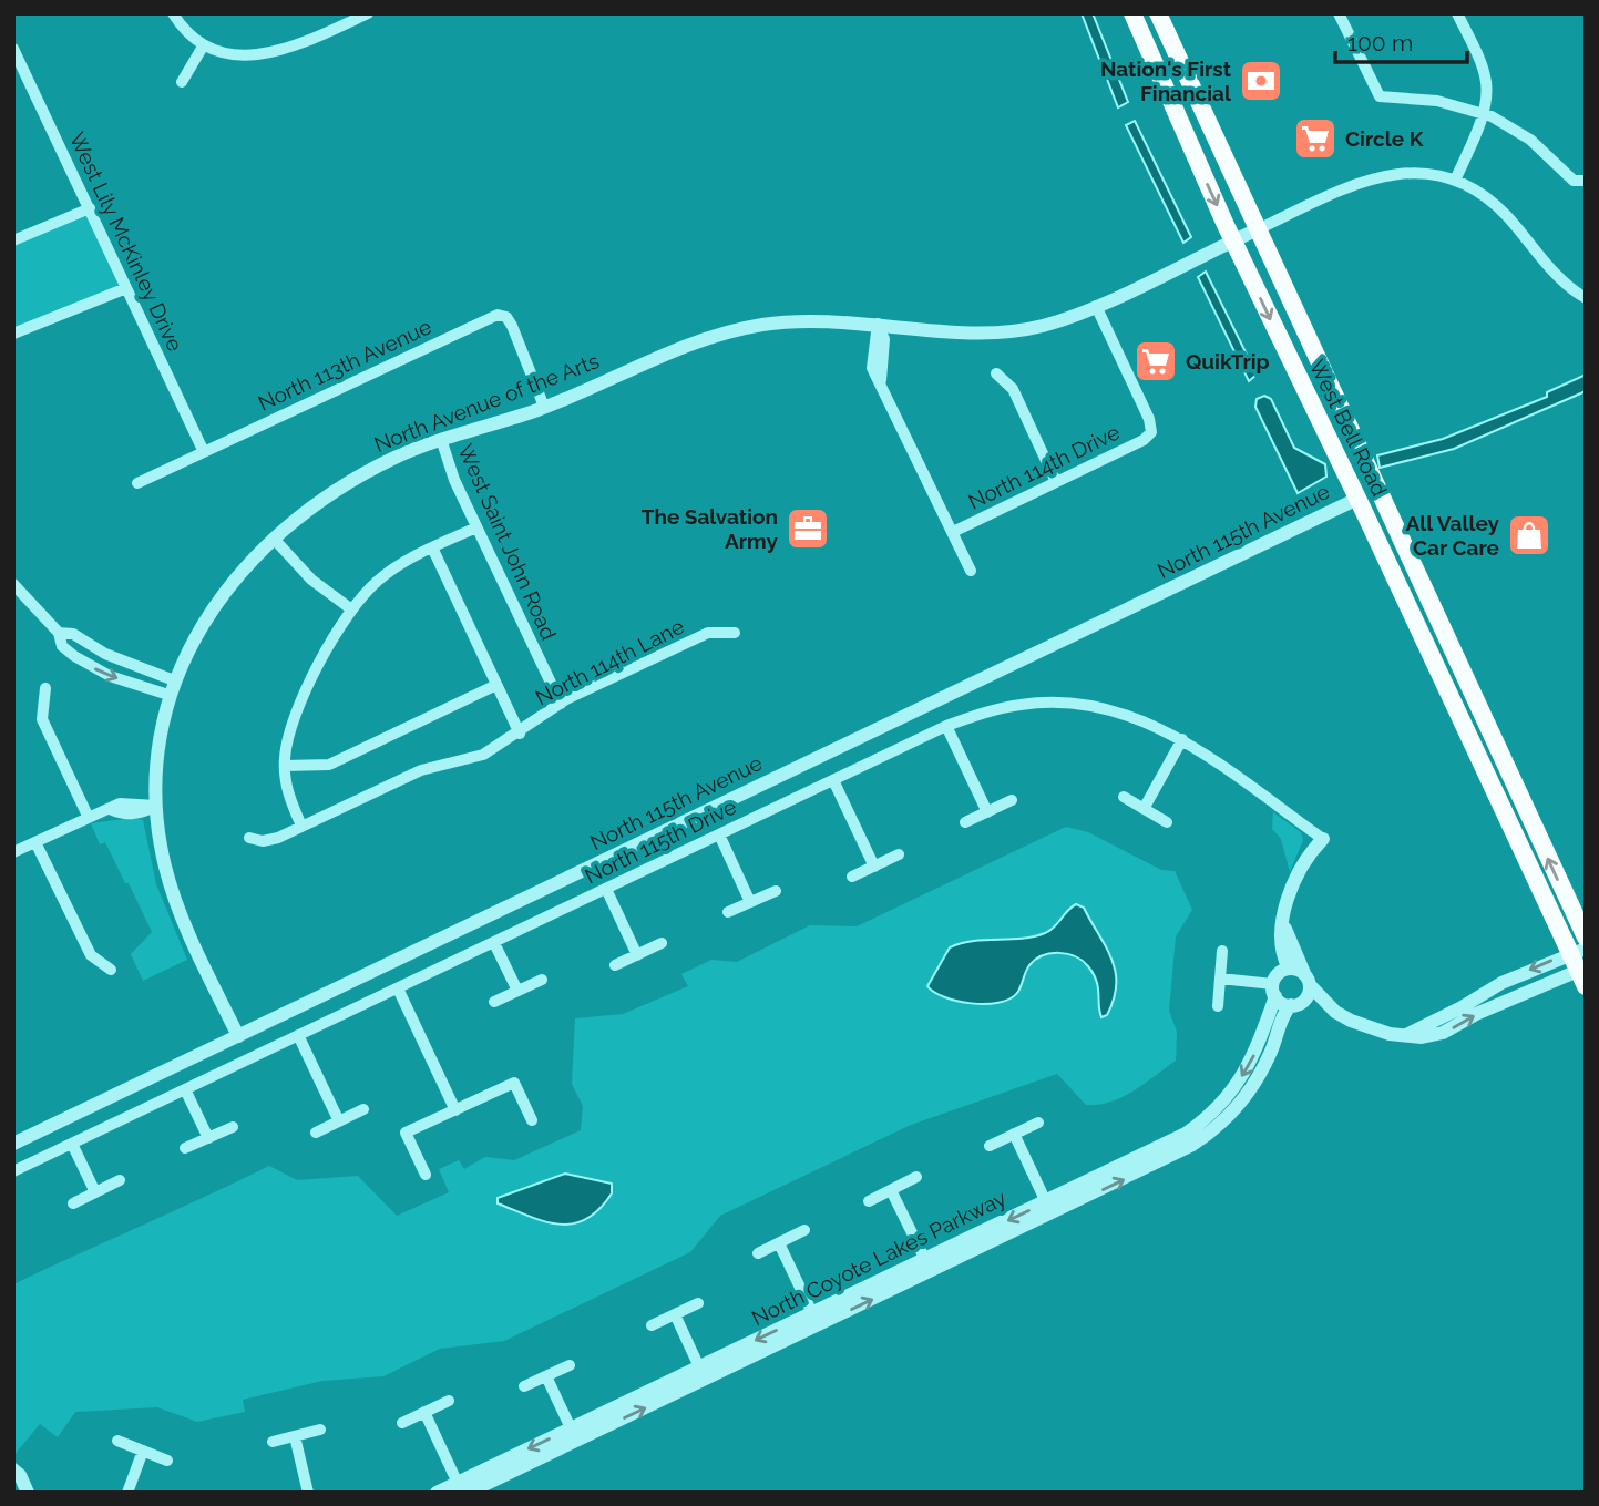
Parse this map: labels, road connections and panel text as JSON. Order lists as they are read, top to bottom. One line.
{"streets":{"main road":["West Bell Road"],"street":["West Lily McKinley Drive","North 113th Avenue","North Avenue of the Arts","North 114th Drive","North 115th Avenue","West Saint John Road","North 114th Lane","North 115th Drive","North Coyote Lakes Parkway"]},"crossings":[["West Lily McKinley Drive","North 113th Avenue"],["North 113th Avenue","North Avenue of the Arts"],["North Avenue of the Arts","West Bell Road"],["North Avenue of the Arts","North 114th Drive"],["North Avenue of the Arts","North 115th Avenue"],["North Avenue of the Arts","West Saint John Road"],["West Bell Road","North 115th Avenue"],["West Saint John Road","North 114th Lane"]],"places":{"bank":["Nation's First Financial"],"supermarket":["Circle K","QuikTrip"],"office":["The Salvation Army"],"shop":["All Valley Car Care"]},"scale_bar":"100 m"}
